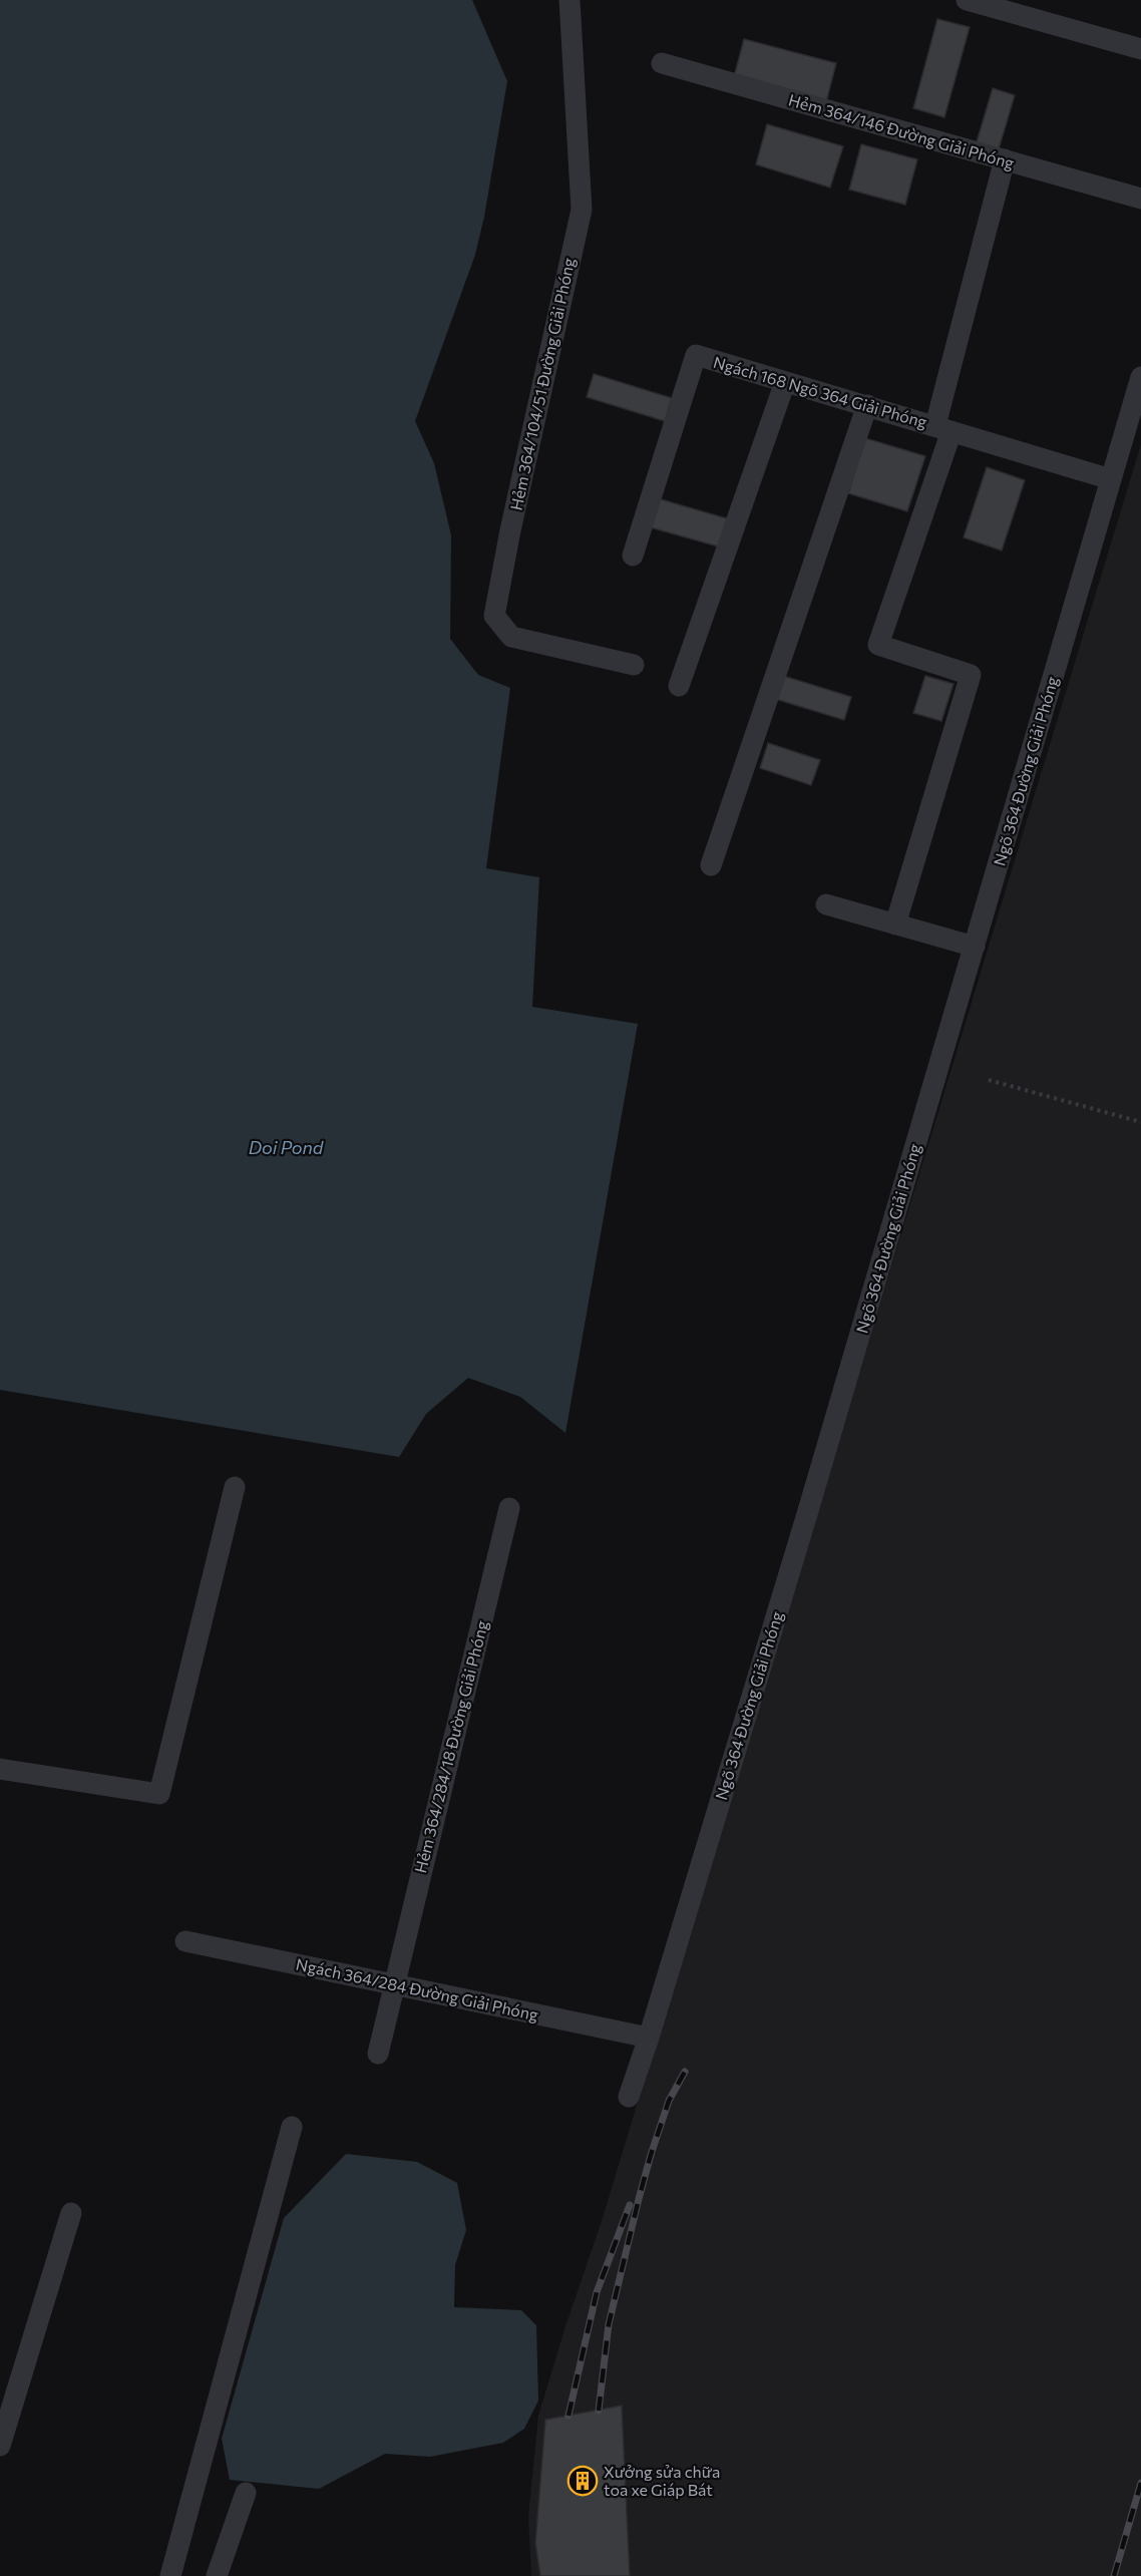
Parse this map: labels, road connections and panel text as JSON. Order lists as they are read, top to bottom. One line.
{"streets":{"lane":["Hẻm 364/146 Đường Giải Phóng","Hẻm 364/104/51 Đường Giải Phóng","Ngách 168 Ngõ 364 Giải Phóng","Ngõ 364 Đường Giải Phóng","Hẻm 364/284/18 Đường Giải Phóng","Ngách 364/284 Đường Giải Phóng"]},"crossings":[["Ngách 168 Ngõ 364 Giải Phóng","Ngõ 364 Đường Giải Phóng"],["Ngõ 364 Đường Giải Phóng","Ngách 364/284 Đường Giải Phóng"],["Hẻm 364/284/18 Đường Giải Phóng","Ngách 364/284 Đường Giải Phóng"]],"water":["Doi Pond"],"places":{"building":["Xưởng sửa chữa toa xe Giáp Bát"]}}
